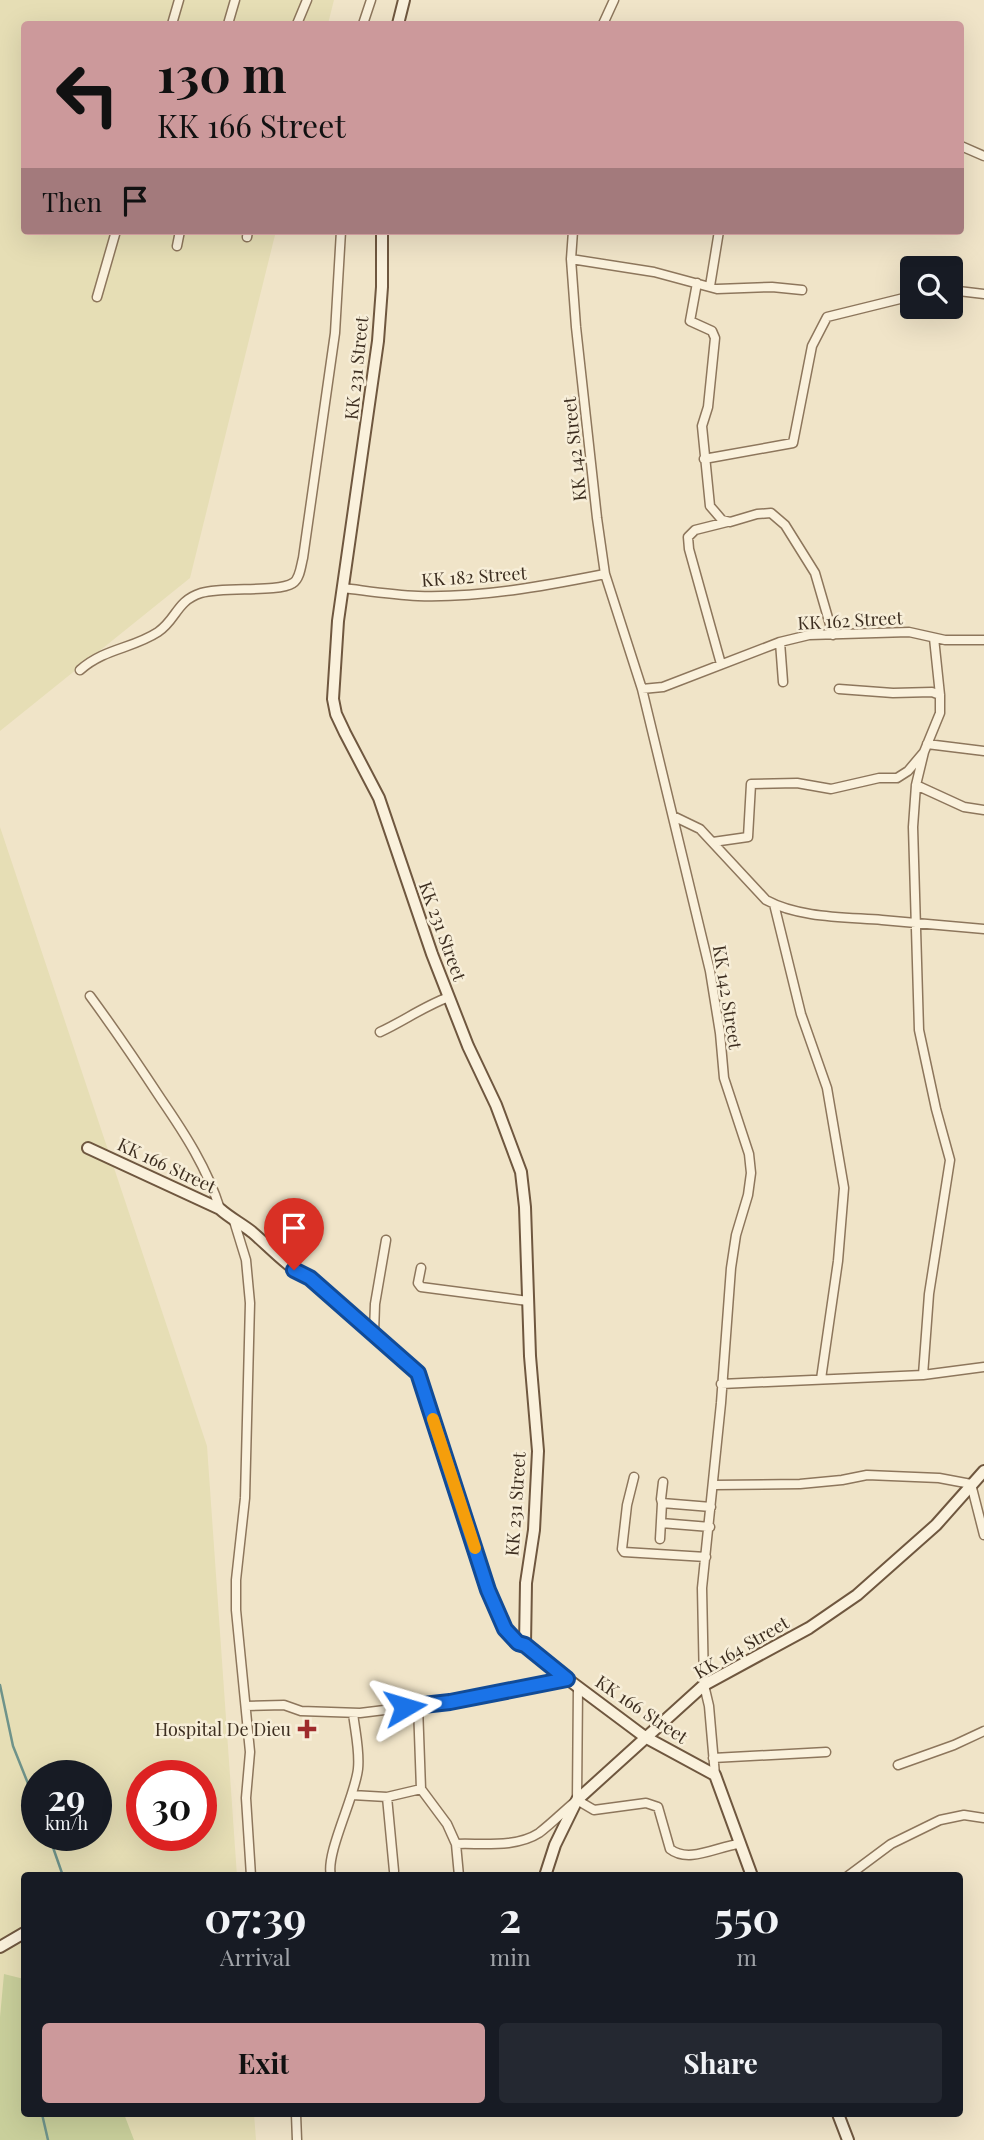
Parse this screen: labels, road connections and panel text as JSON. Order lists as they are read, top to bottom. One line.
{"streets":{"street":["KK 231 Street","KK 142 Street","KK 182 Street","KK 162 Street","KK 166 Street","KK 164 Street"]},"crossings":[["KK 231 Street","KK 182 Street"],["KK 231 Street","KK 166 Street"],["KK 142 Street","KK 182 Street"],["KK 142 Street","KK 162 Street"],["KK 142 Street","KK 166 Street"],["KK 142 Street","KK 164 Street"],["KK 166 Street","KK 164 Street"]],"places":{"health":["Hospital De Dieu"]},"page":{"turn":["130 m","KK 166 Street"],"then":"Then","speed":"29 km/h","limit":"30","eta":["07:39","Arrival","2","min","550","m"],"buttons":["Exit","Share"]}}
